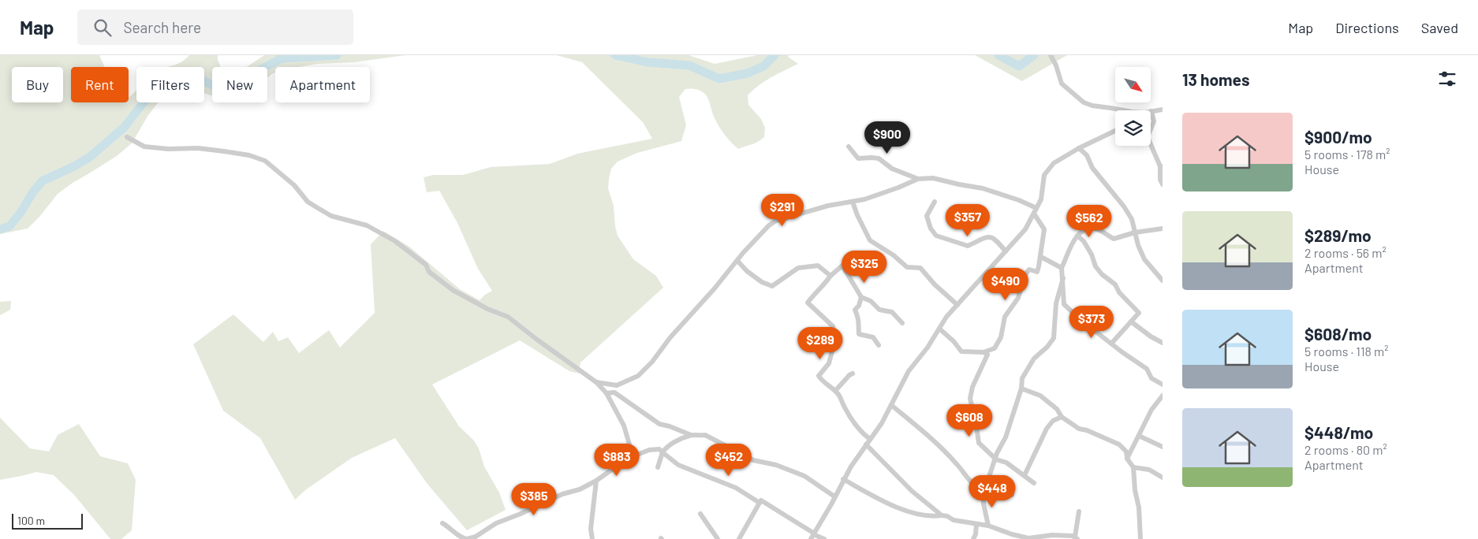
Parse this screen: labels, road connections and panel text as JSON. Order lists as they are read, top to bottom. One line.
{"scale_bar":"100 m","north":"bottom right","page":{"header":"Map","search":"Search here","nav":["Map","Directions","Saved"],"heading":"13 homes","chip":["Buy","Rent","Filters","New","Apartment"],"list":[{"name":"$900/mo","note":"5 rooms · 178 m² · House"},{"name":"$289/mo","note":"2 rooms · 56 m² · Apartment"},{"name":"$608/mo","note":"5 rooms · 118 m² · House"},{"name":"$448/mo","note":"2 rooms · 80 m² · Apartment"}],"price":["$900","$291","$357","$562","$325","$490","$373","$289","$608","$883","$452","$448","$385"],"scale":"100 m"}}
